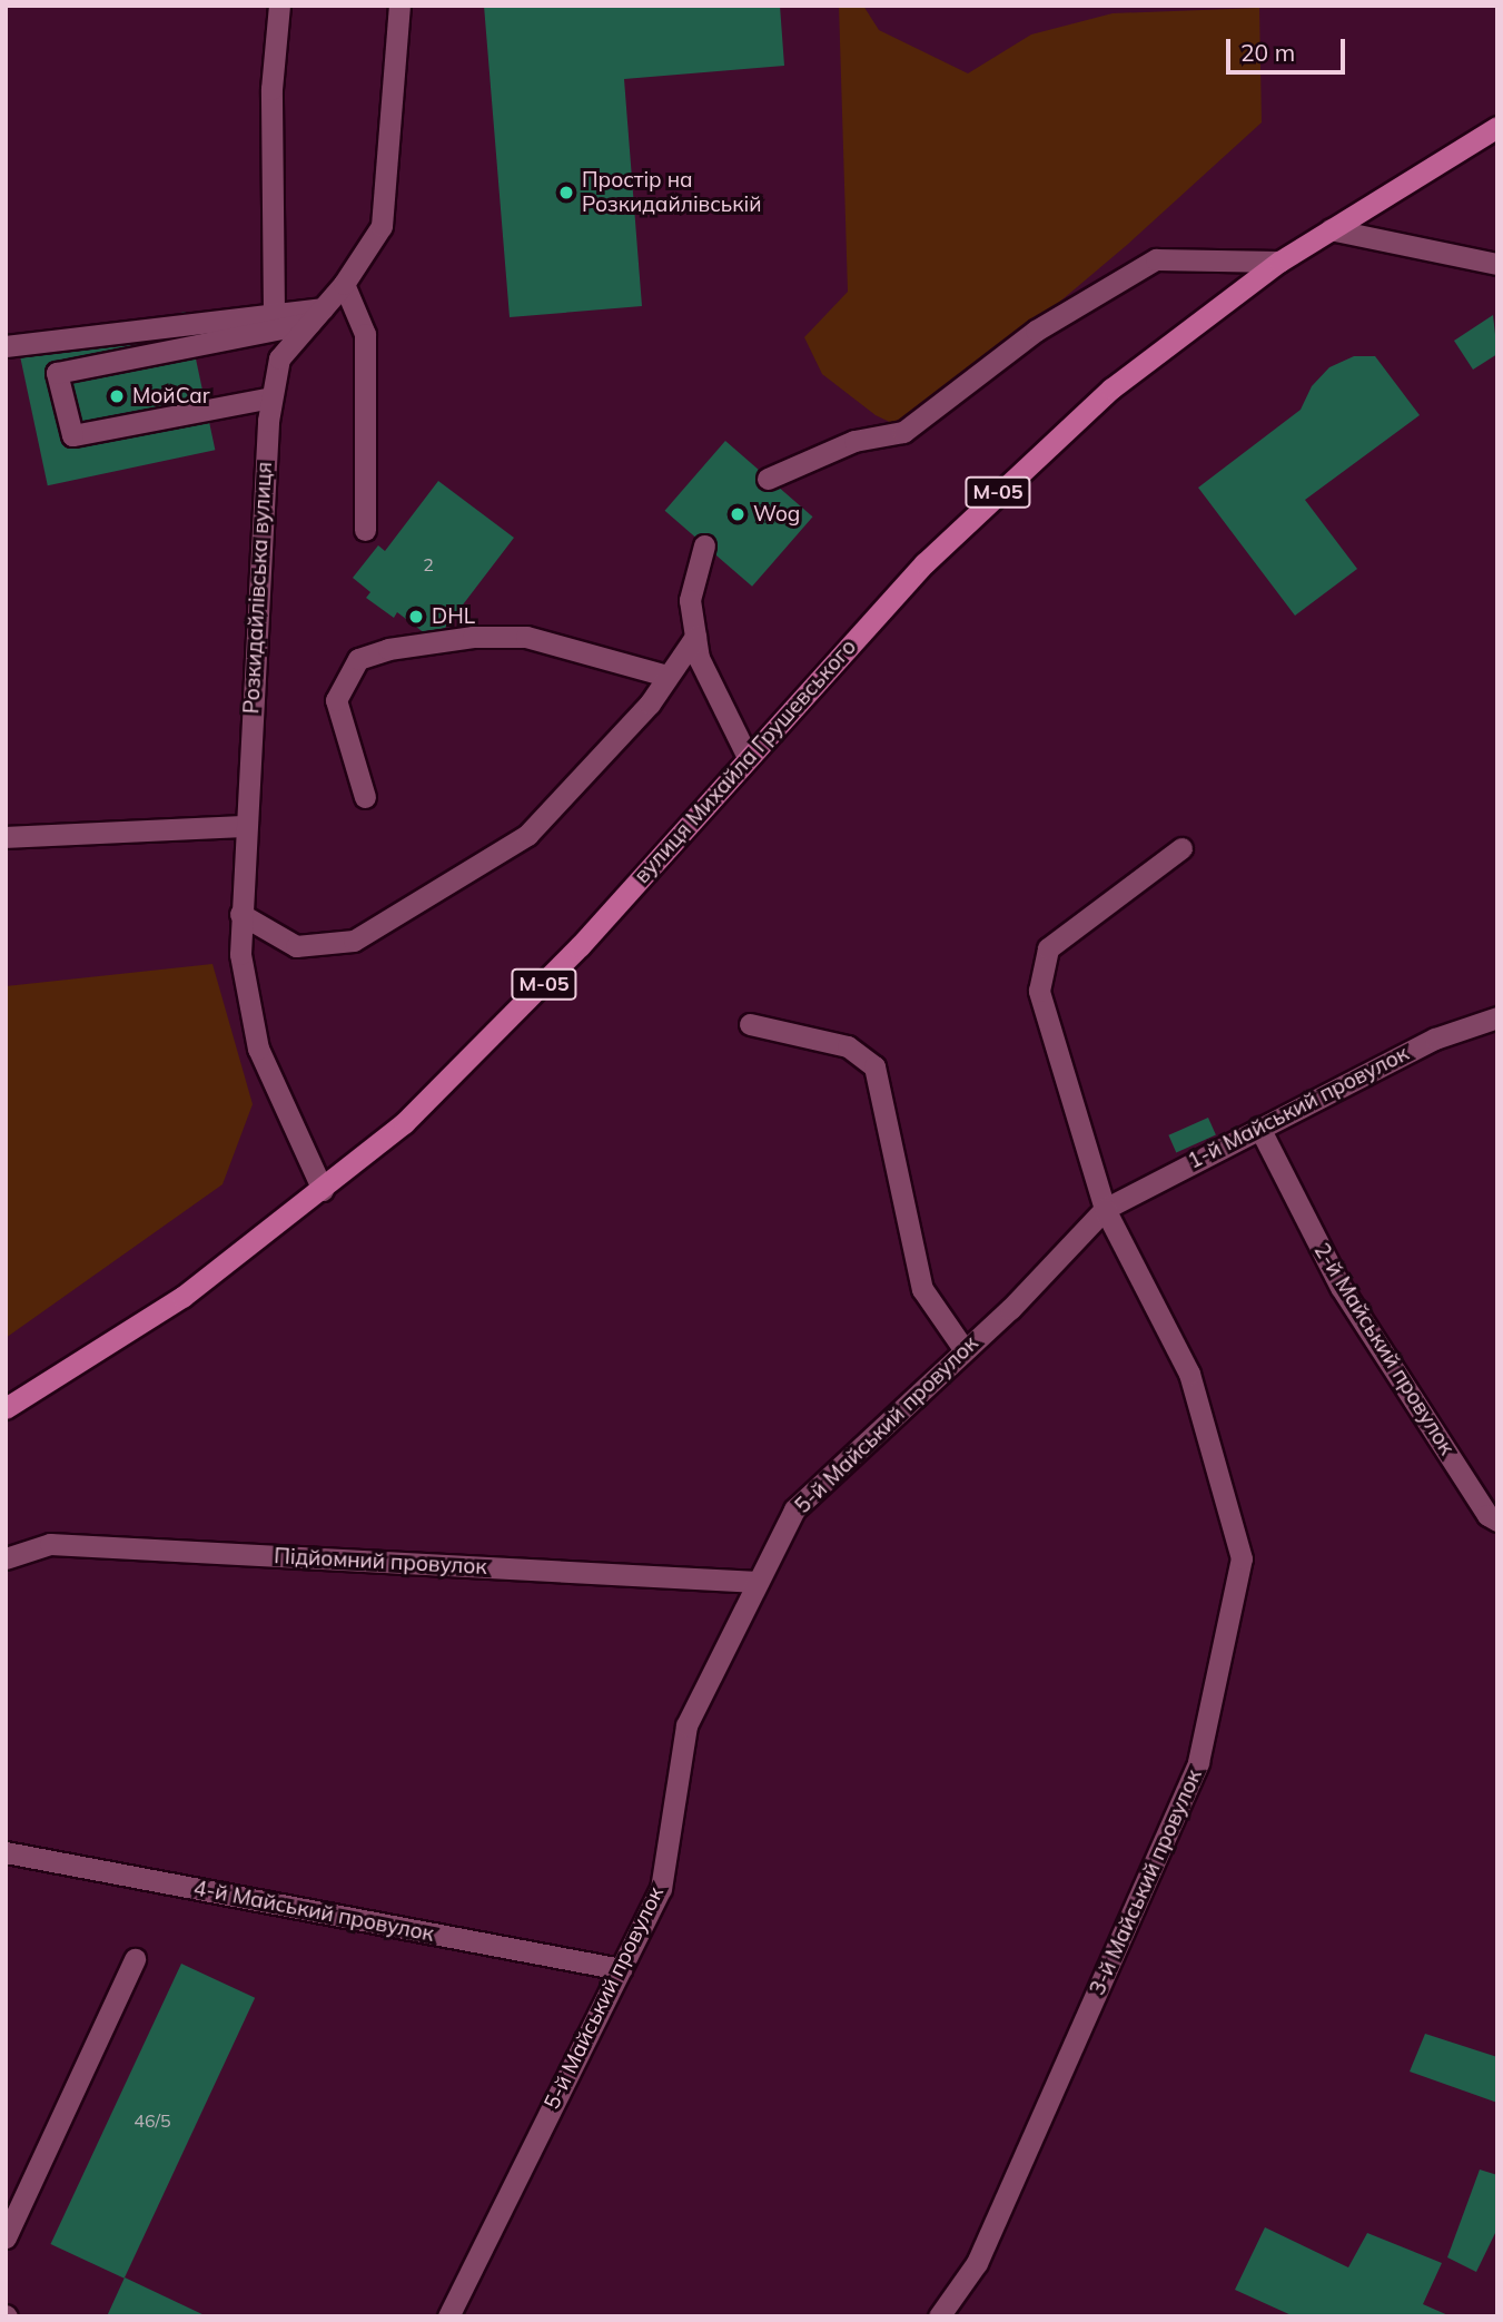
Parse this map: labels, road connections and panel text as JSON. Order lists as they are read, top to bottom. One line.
{"streets":{"main road":["М-05","вулиця Михайла Грушевського"],"street":["Розкидайлівська вулиця","1-й Майський провулок","2-й Майський провулок","5-й Майський провулок","Підйомний провулок","3-й Майський провулок","4-й Майський провулок"]},"crossings":[["Розкидайлівська вулиця","вулиця Михайла Грушевського"],["1-й Майський провулок","2-й Майський провулок"],["1-й Майський провулок","5-й Майський провулок"],["1-й Майський провулок","3-й Майський провулок"],["5-й Майський провулок","Підйомний провулок"],["5-й Майський провулок","3-й Майський провулок"],["5-й Майський провулок","4-й Майський провулок"]],"places":["Простір на Розкидайлівській","МойCar","Wog","DHL"],"house_numbers":["2","46/5"],"scale_bar":"20 m"}
